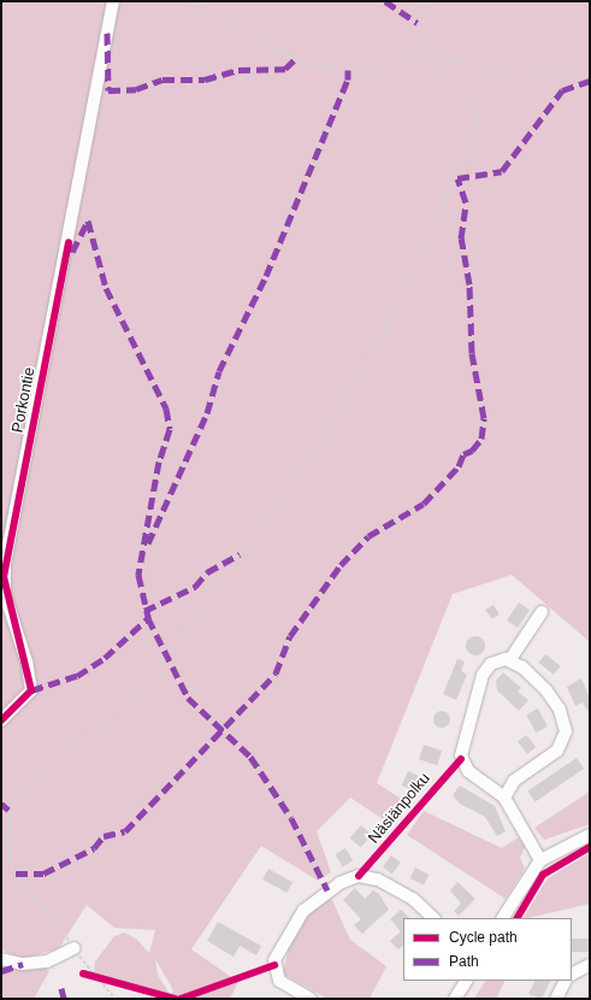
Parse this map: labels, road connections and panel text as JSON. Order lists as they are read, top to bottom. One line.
{"streets":{"street":["Porkontie"],"cycle path":["Näsiänpolku"]},"legend":["Cycle path","Path"]}
